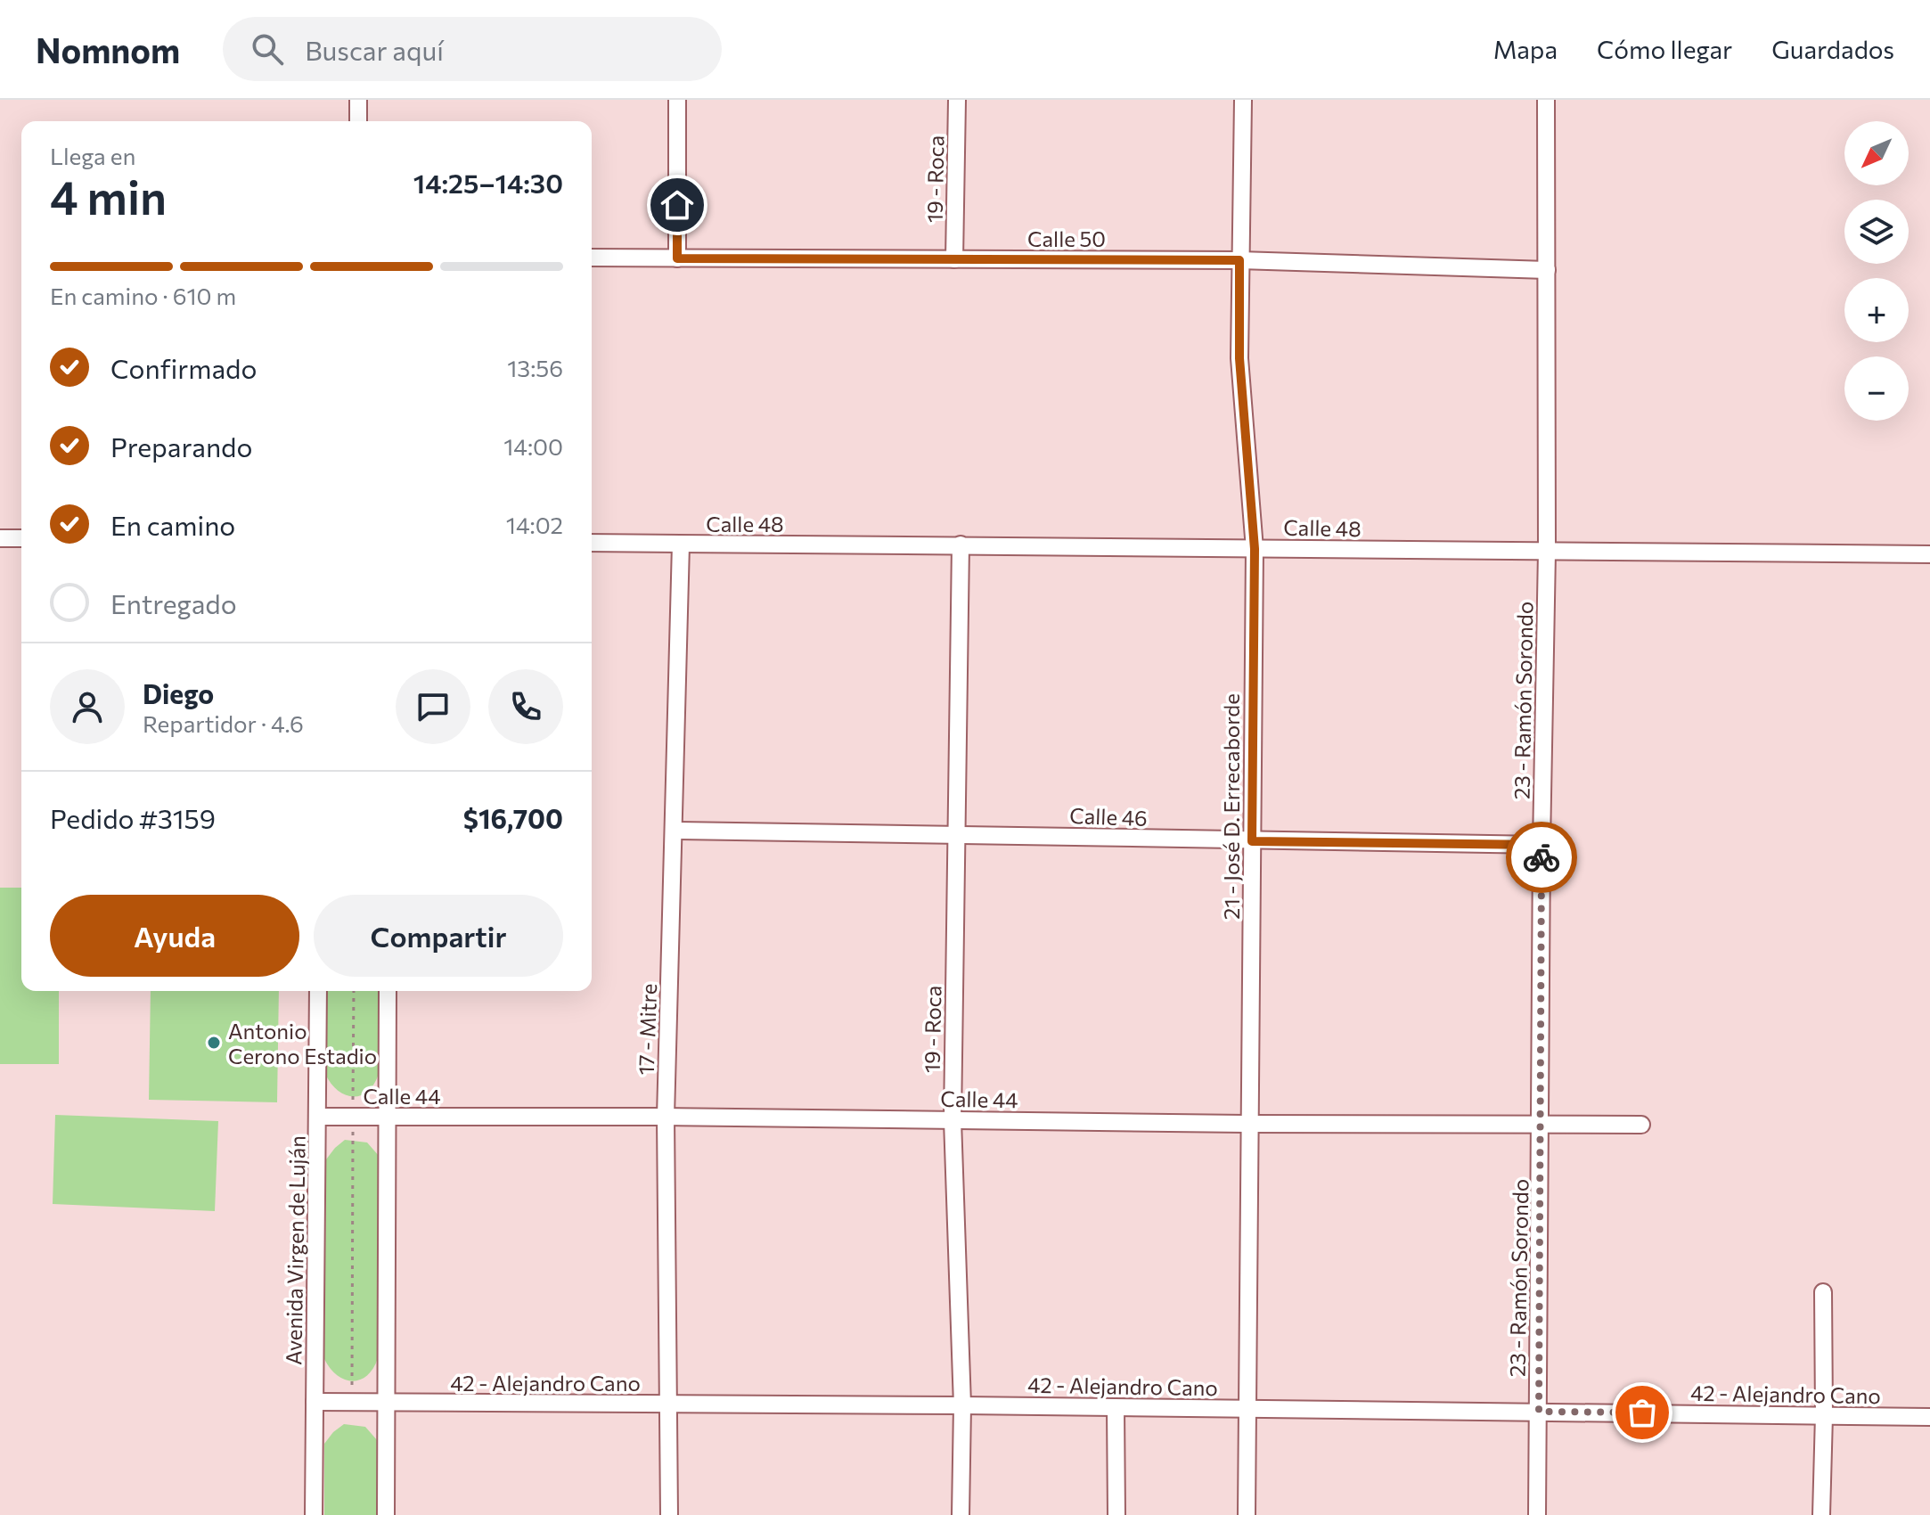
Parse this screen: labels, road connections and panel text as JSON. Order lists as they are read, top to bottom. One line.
{"streets":{"street":["19 - Roca","Calle 50","Calle 48","23 - Ramón Sorondo","21 - José D. Errecaborde","Calle 46","17 - Mitre","Calle 44","Avenida Virgen de Luján","42 - Alejandro Cano"]},"crossings":[["19 - Roca","Calle 50"],["19 - Roca","Calle 48"],["19 - Roca","Calle 46"],["19 - Roca","Calle 44"],["19 - Roca","42 - Alejandro Cano"],["Calle 50","23 - Ramón Sorondo"],["Calle 50","21 - José D. Errecaborde"],["Calle 48","23 - Ramón Sorondo"],["Calle 48","21 - José D. Errecaborde"],["Calle 48","17 - Mitre"],["23 - Ramón Sorondo","Calle 46"],["23 - Ramón Sorondo","Calle 44"],["23 - Ramón Sorondo","42 - Alejandro Cano"],["21 - José D. Errecaborde","Calle 46"],["21 - José D. Errecaborde","Calle 44"],["21 - José D. Errecaborde","42 - Alejandro Cano"],["Calle 46","17 - Mitre"],["17 - Mitre","Calle 44"],["17 - Mitre","42 - Alejandro Cano"],["Calle 44","Avenida Virgen de Luján"],["Avenida Virgen de Luján","42 - Alejandro Cano"]],"places":["Antonio Cerono Estadio"],"north":"bottom left","page":{"header":"Nomnom","search":"Buscar aquí","nav":["Mapa","Cómo llegar","Guardados"],"map_buttons":["+","−"],"heading":["4 min","Llega en","14:25–14:30"],"panel":["Diego","Repartidor · 4.6","Pedido #3159","$16,700"],"bar":"En camino · 610 m","list":[["Confirmado","13:56"],["Preparando","14:00"],["En camino","14:02"],"Entregado"],"buttons":["Ayuda","Compartir"]}}
